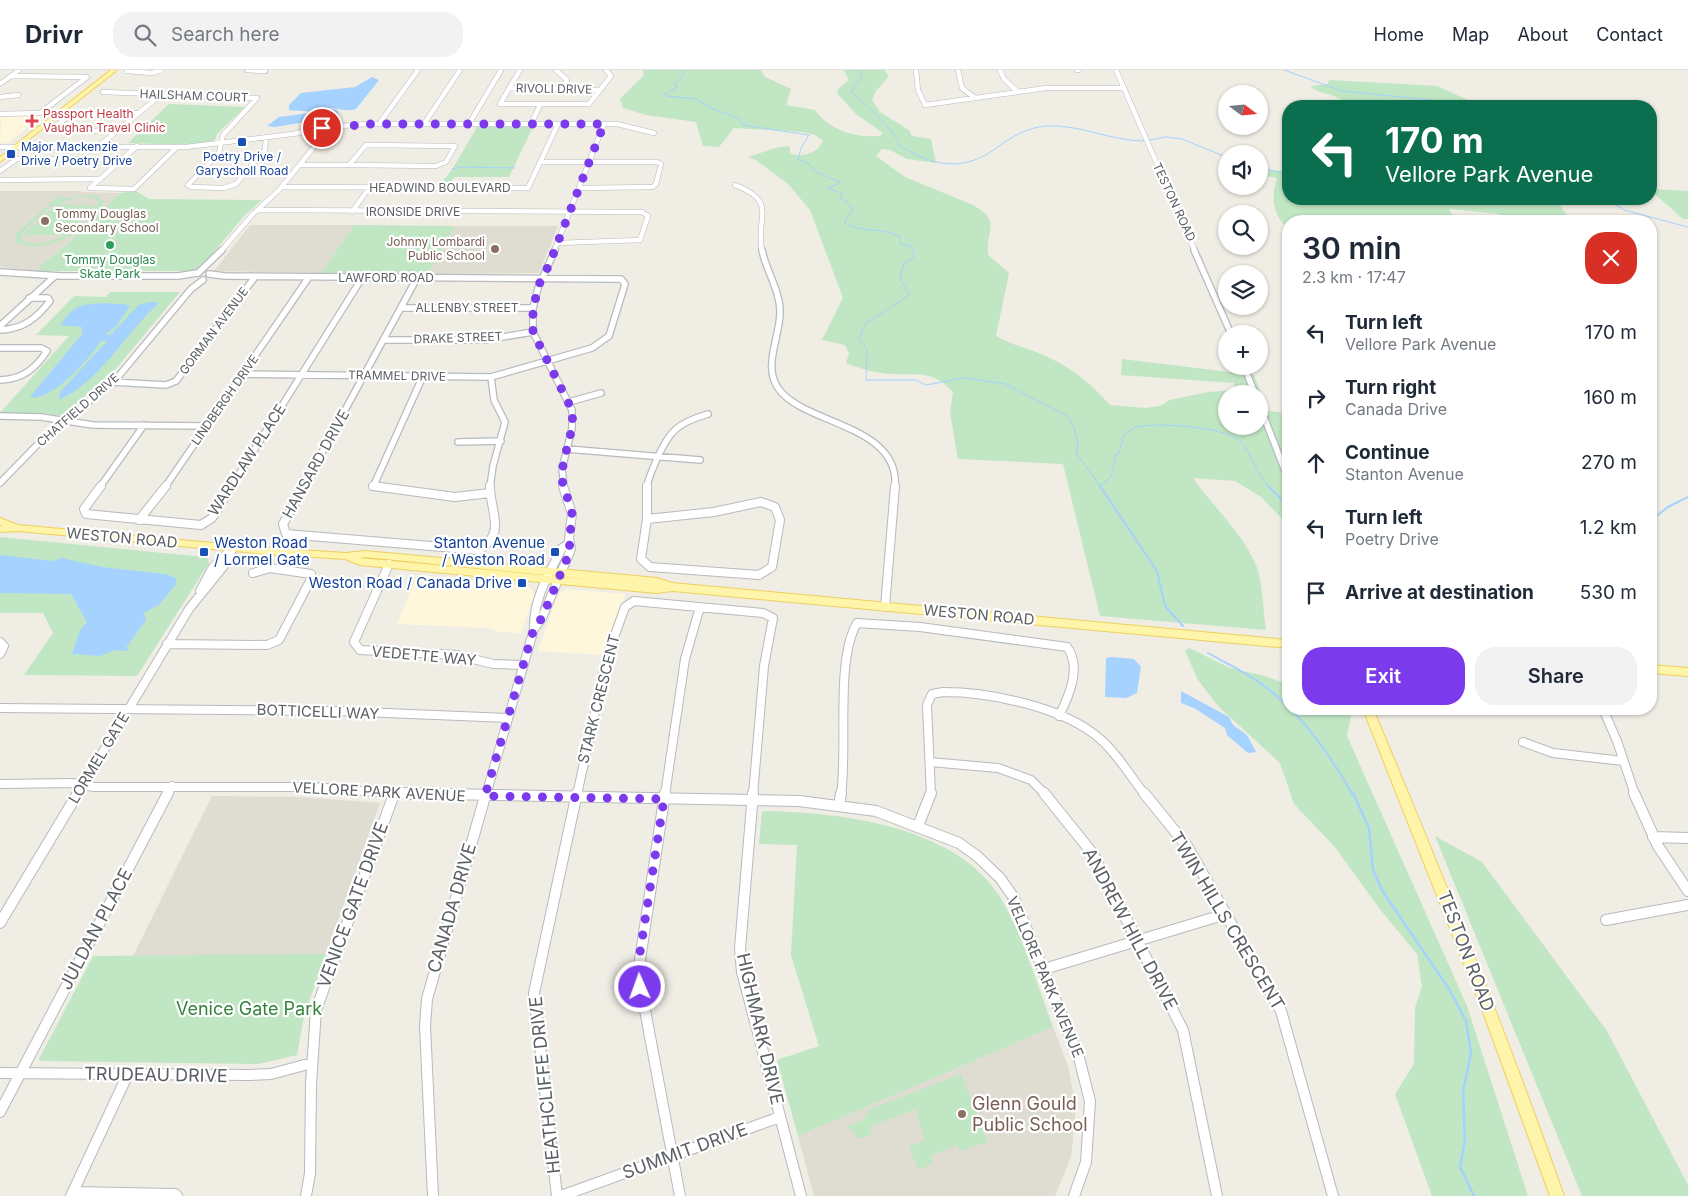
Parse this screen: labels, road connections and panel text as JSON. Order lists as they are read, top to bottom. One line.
{"streets":{"main road":["TESTON ROAD","WESTON ROAD"],"street":["RIVOLI DRIVE","HAILSHAM COURT","HEADWIND BOULEVARD","IRONSIDE DRIVE","LAWFORD ROAD","ALLENBY STREET","GORMAN AVENUE","DRAKE STREET","TRAMMEL DRIVE","LINDBERGH DRIVE","CHATFIELD DRIVE","WARDLAW PLACE","HANSARD DRIVE","VEDETTE WAY","STARK CRESCENT","BOTTICELLI WAY","LORMEL GATE","VELLORE PARK AVENUE","VENICE GATE DRIVE","CANADA DRIVE","TWIN HILLS CRESCENT","JULDAN PLACE","ANDREW HILL DRIVE","HIGHMARK DRIVE","TRUDEAU DRIVE","HEATHCLIFFE DRIVE","SUMMIT DRIVE"]},"crossings":[["LAWFORD ROAD","GORMAN AVENUE"],["LAWFORD ROAD","TRAMMEL DRIVE"],["LAWFORD ROAD","LINDBERGH DRIVE"],["LAWFORD ROAD","CHATFIELD DRIVE"],["LAWFORD ROAD","WARDLAW PLACE"],["GORMAN AVENUE","CHATFIELD DRIVE"],["TRAMMEL DRIVE","LINDBERGH DRIVE"],["TRAMMEL DRIVE","WARDLAW PLACE"],["TRAMMEL DRIVE","HANSARD DRIVE"],["LINDBERGH DRIVE","WARDLAW PLACE"],["WESTON ROAD","VEDETTE WAY"],["WESTON ROAD","LORMEL GATE"],["WESTON ROAD","CANADA DRIVE"],["VEDETTE WAY","CANADA DRIVE"],["STARK CRESCENT","VELLORE PARK AVENUE"],["STARK CRESCENT","HIGHMARK DRIVE"],["STARK CRESCENT","HEATHCLIFFE DRIVE"],["BOTTICELLI WAY","LORMEL GATE"],["BOTTICELLI WAY","CANADA DRIVE"],["LORMEL GATE","VELLORE PARK AVENUE"],["VELLORE PARK AVENUE","VENICE GATE DRIVE"],["VELLORE PARK AVENUE","CANADA DRIVE"],["VELLORE PARK AVENUE","TWIN HILLS CRESCENT"],["VELLORE PARK AVENUE","JULDAN PLACE"],["VELLORE PARK AVENUE","HIGHMARK DRIVE"],["VELLORE PARK AVENUE","HEATHCLIFFE DRIVE"],["VENICE GATE DRIVE","TRUDEAU DRIVE"],["TWIN HILLS CRESCENT","ANDREW HILL DRIVE"],["JULDAN PLACE","TRUDEAU DRIVE"],["HIGHMARK DRIVE","SUMMIT DRIVE"],["HEATHCLIFFE DRIVE","SUMMIT DRIVE"]],"parks":["Venice Gate Park"],"places":{"health":["Passport Health Vaughan Travel Clinic"],"transit":["Poetry Drive / Garyscholl Road","Major Mackenzie Drive / Poetry Drive","Weston Road / Lormel Gate","Stanton Avenue / Weston Road","Weston Road / Canada Drive"],"other":["Tommy Douglas Secondary School","Tommy Douglas Skate Park","Johnny Lombardi Public School","Glenn Gould Public School"]},"north":"right","page":{"header":"Drivr","search":"Search here","nav":["Home","Map","About","Contact"],"map_buttons":["+","−"],"turn":["170 m","Vellore Park Avenue"],"heading":["30 min","2.3 km · 17:47"],"list":[{"name":"Turn left","note":"Vellore Park Avenue","value":"170 m"},{"name":"Turn right","note":"Canada Drive","value":"160 m"},{"name":"Continue","note":"Stanton Avenue","value":"270 m"},{"name":"Turn left","note":"Poetry Drive","value":"1.2 km"},{"name":"Arrive at destination","value":"530 m"}],"buttons":["Exit","Share"]}}
